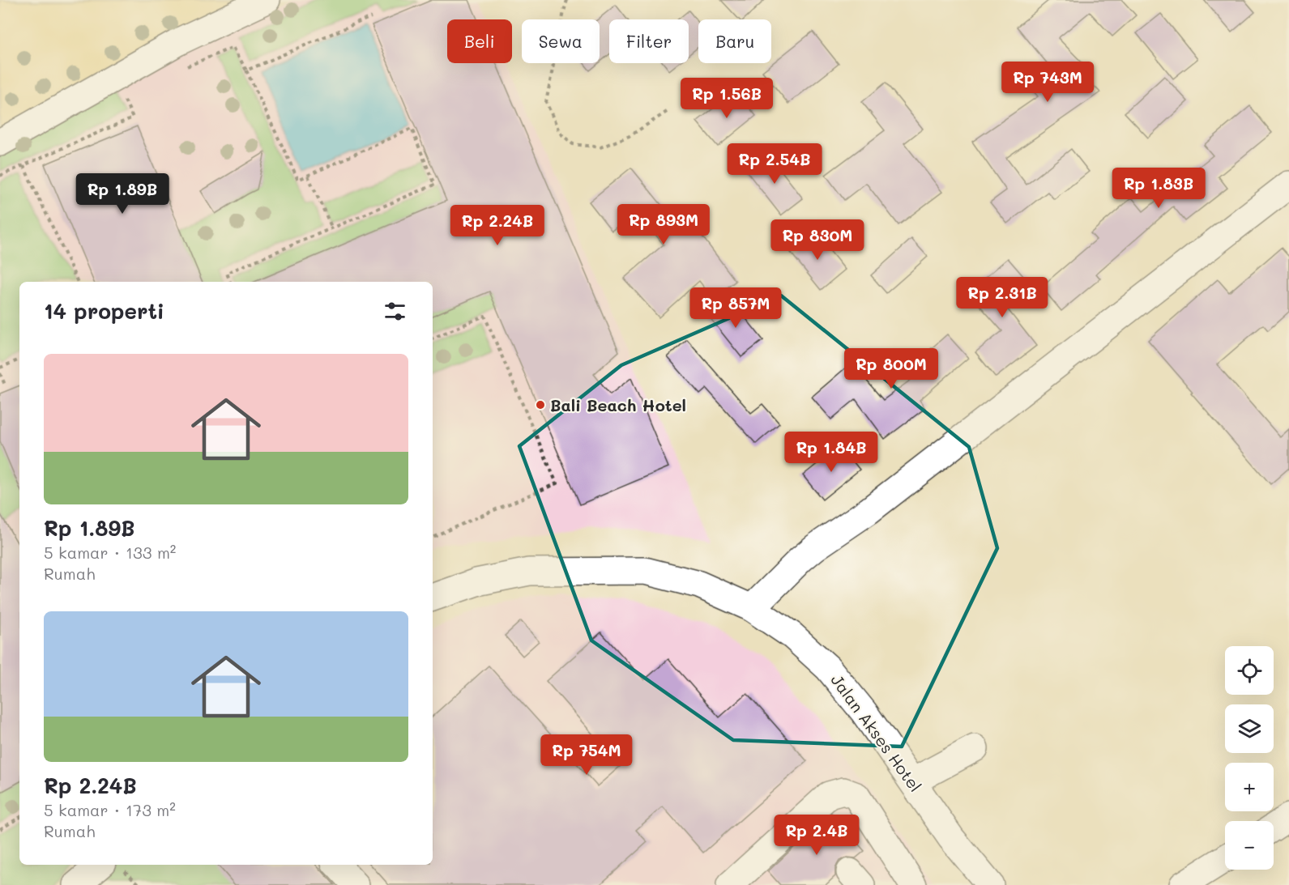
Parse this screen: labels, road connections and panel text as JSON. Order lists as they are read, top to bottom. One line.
{"streets":{"street":["Jalan Akses Hotel"]},"places":["Bali Beach Hotel"],"page":{"chip":["Beli","Sewa","Filter","Baru"],"price":["Rp 743M","Rp 1.56B","Rp 2.54B","Rp 1.83B","Rp 1.89B","Rp 893M","Rp 2.24B","Rp 830M","Rp 2.31B","Rp 857M","Rp 800M","Rp 1.84B","Rp 754M","Rp 2.4B"],"heading":"14 properti","list":[{"name":"Rp 1.89B","note":"5 kamar · 133 m² · Rumah"},{"name":"Rp 2.24B","note":"5 kamar · 173 m² · Rumah"}],"map_buttons":["+","−"]}}
